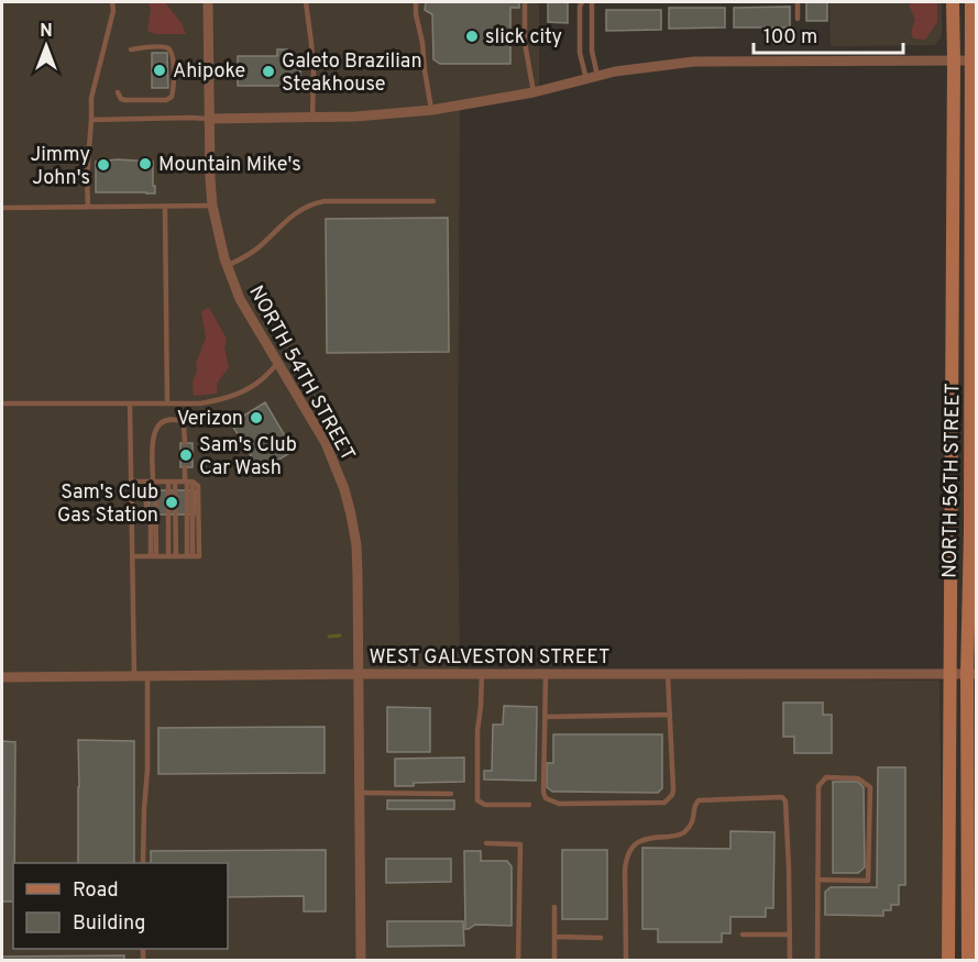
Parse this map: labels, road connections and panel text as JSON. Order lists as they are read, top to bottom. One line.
{"streets":{"main road":["NORTH 56TH STREET"],"street":["NORTH 54TH STREET","WEST GALVESTON STREET"]},"crossings":[["NORTH 54TH STREET","WEST GALVESTON STREET"],["NORTH 56TH STREET","WEST GALVESTON STREET"]],"places":["slick city","Ahipoke","Galeto Brazilian Steakhouse","Mountain Mike's","Jimmy John's","Verizon","Sam's Club Car Wash","Sam's Club Gas Station"],"legend":["Road","Building"],"scale_bar":"100 m","north":"top"}
